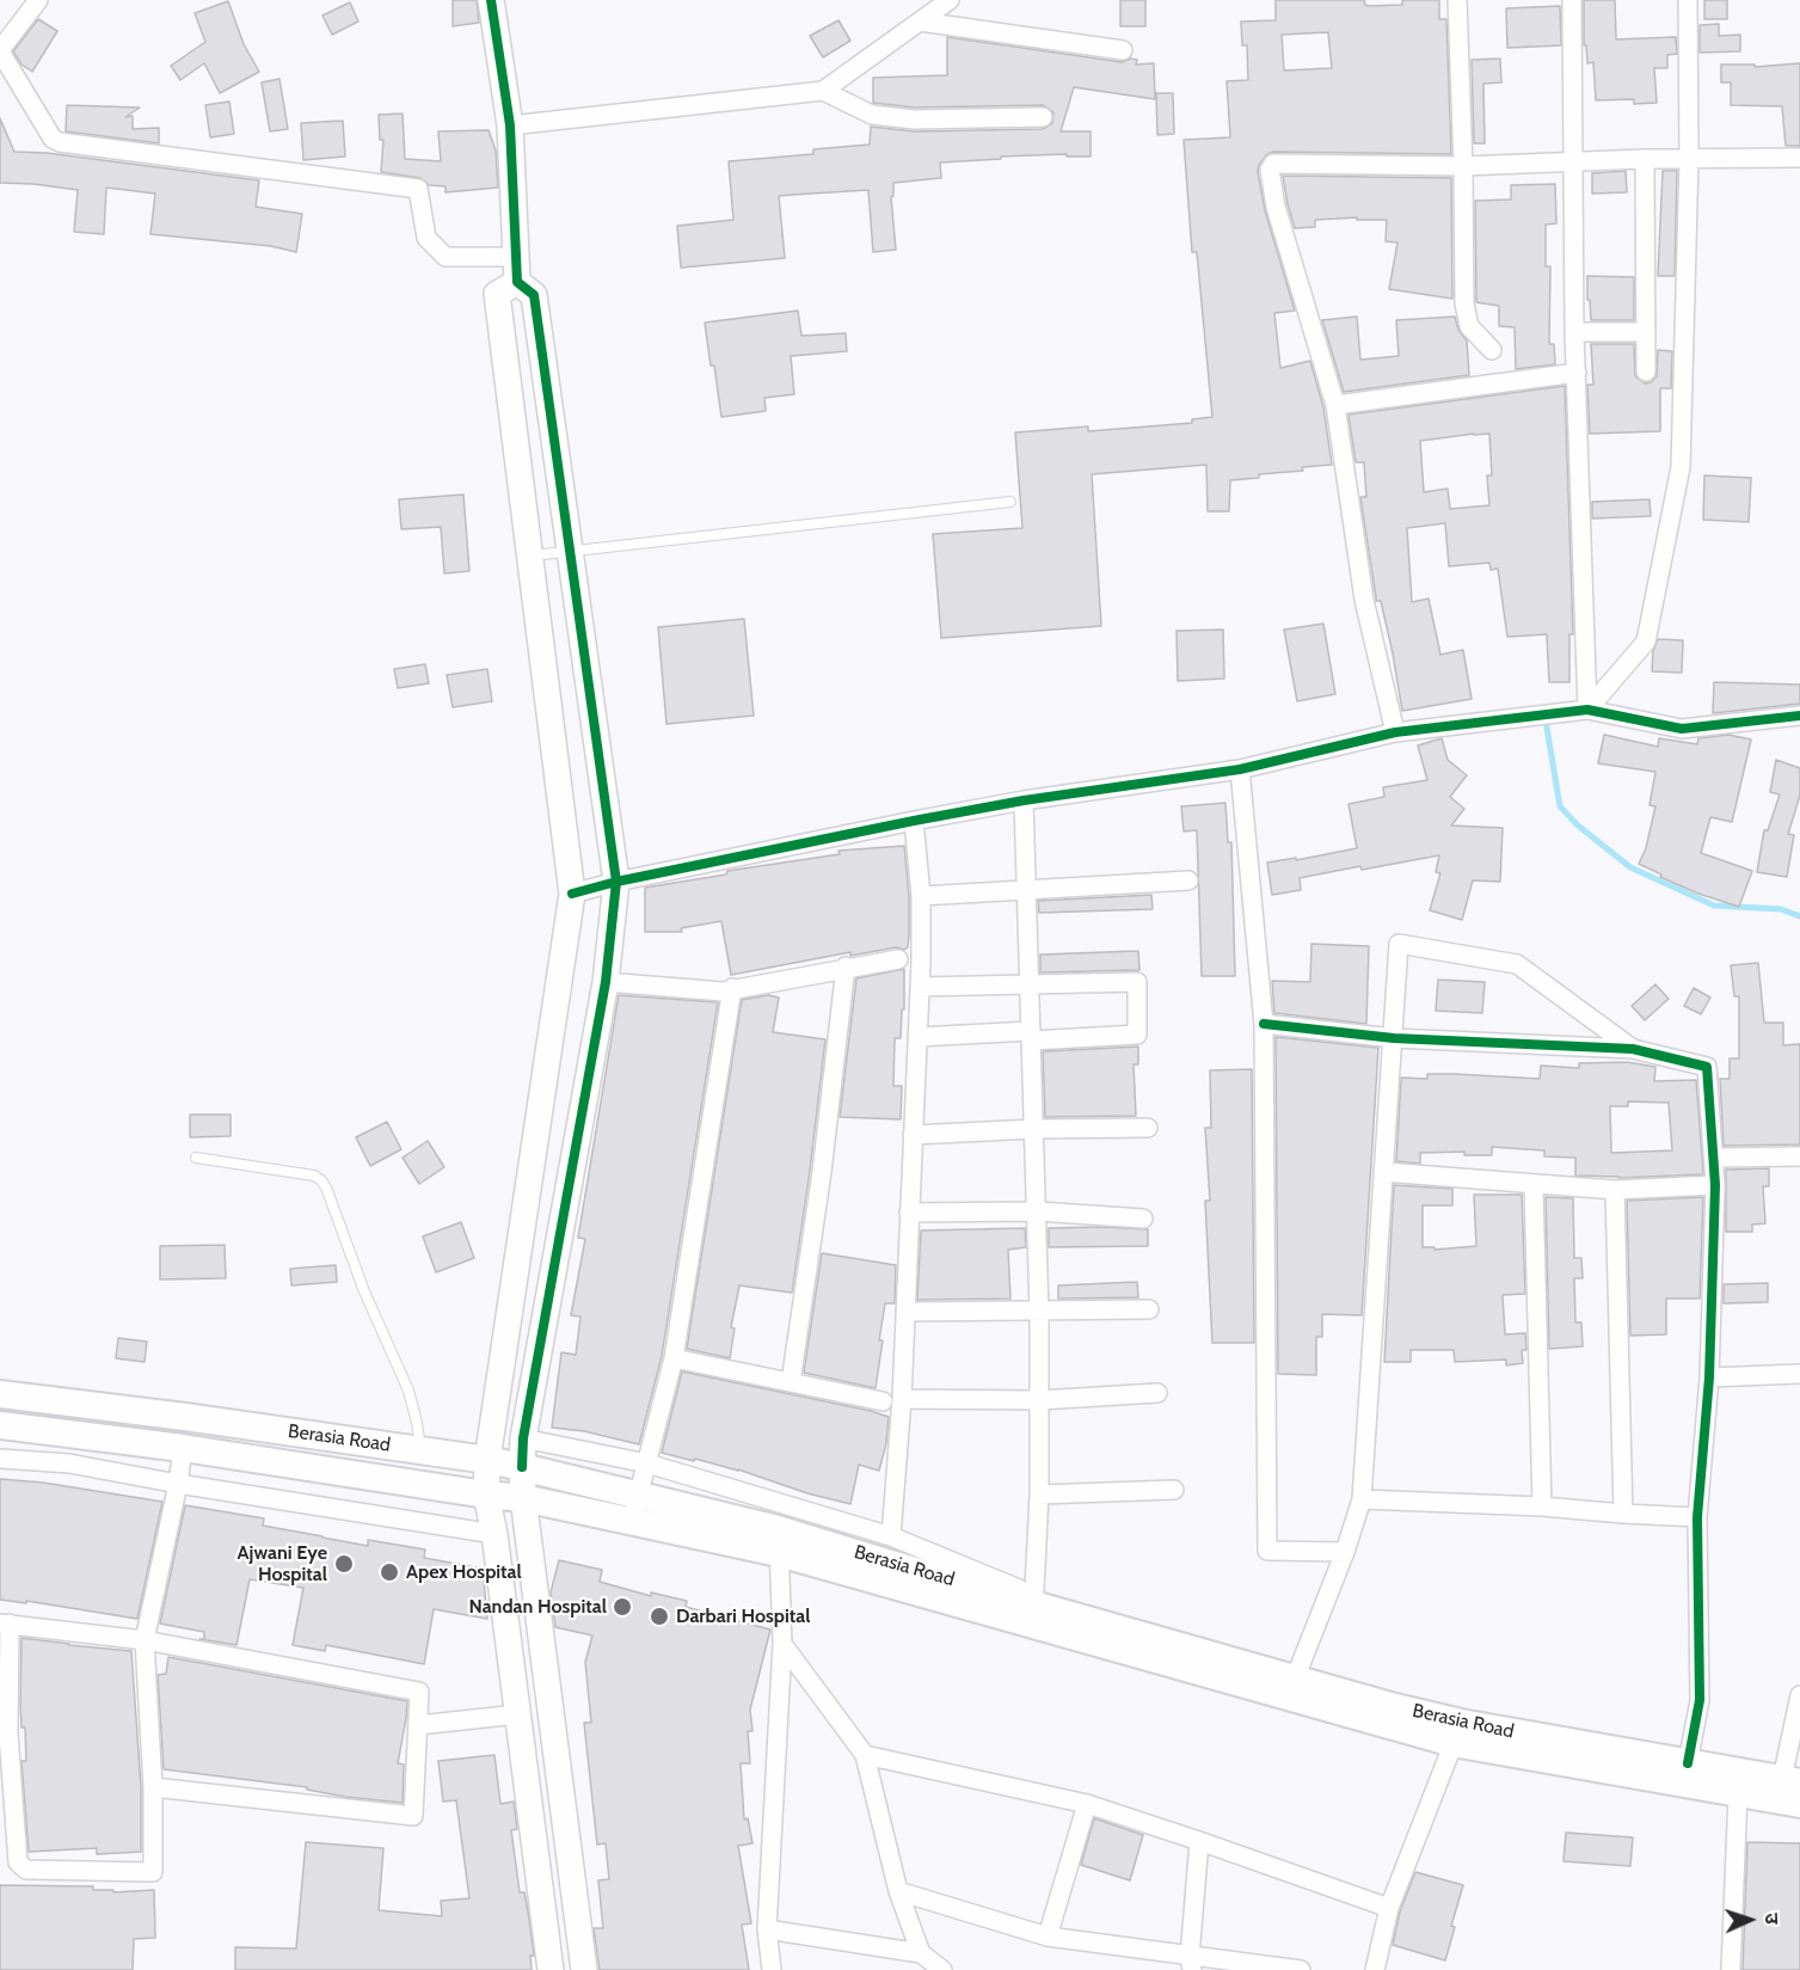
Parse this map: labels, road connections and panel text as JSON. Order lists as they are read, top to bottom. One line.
{"streets":{"main road":["Berasia Road"]},"places":["Ajwani Eye Hospital","Apex Hospital","Nandan Hospital","Darbari Hospital"],"north":"right"}
